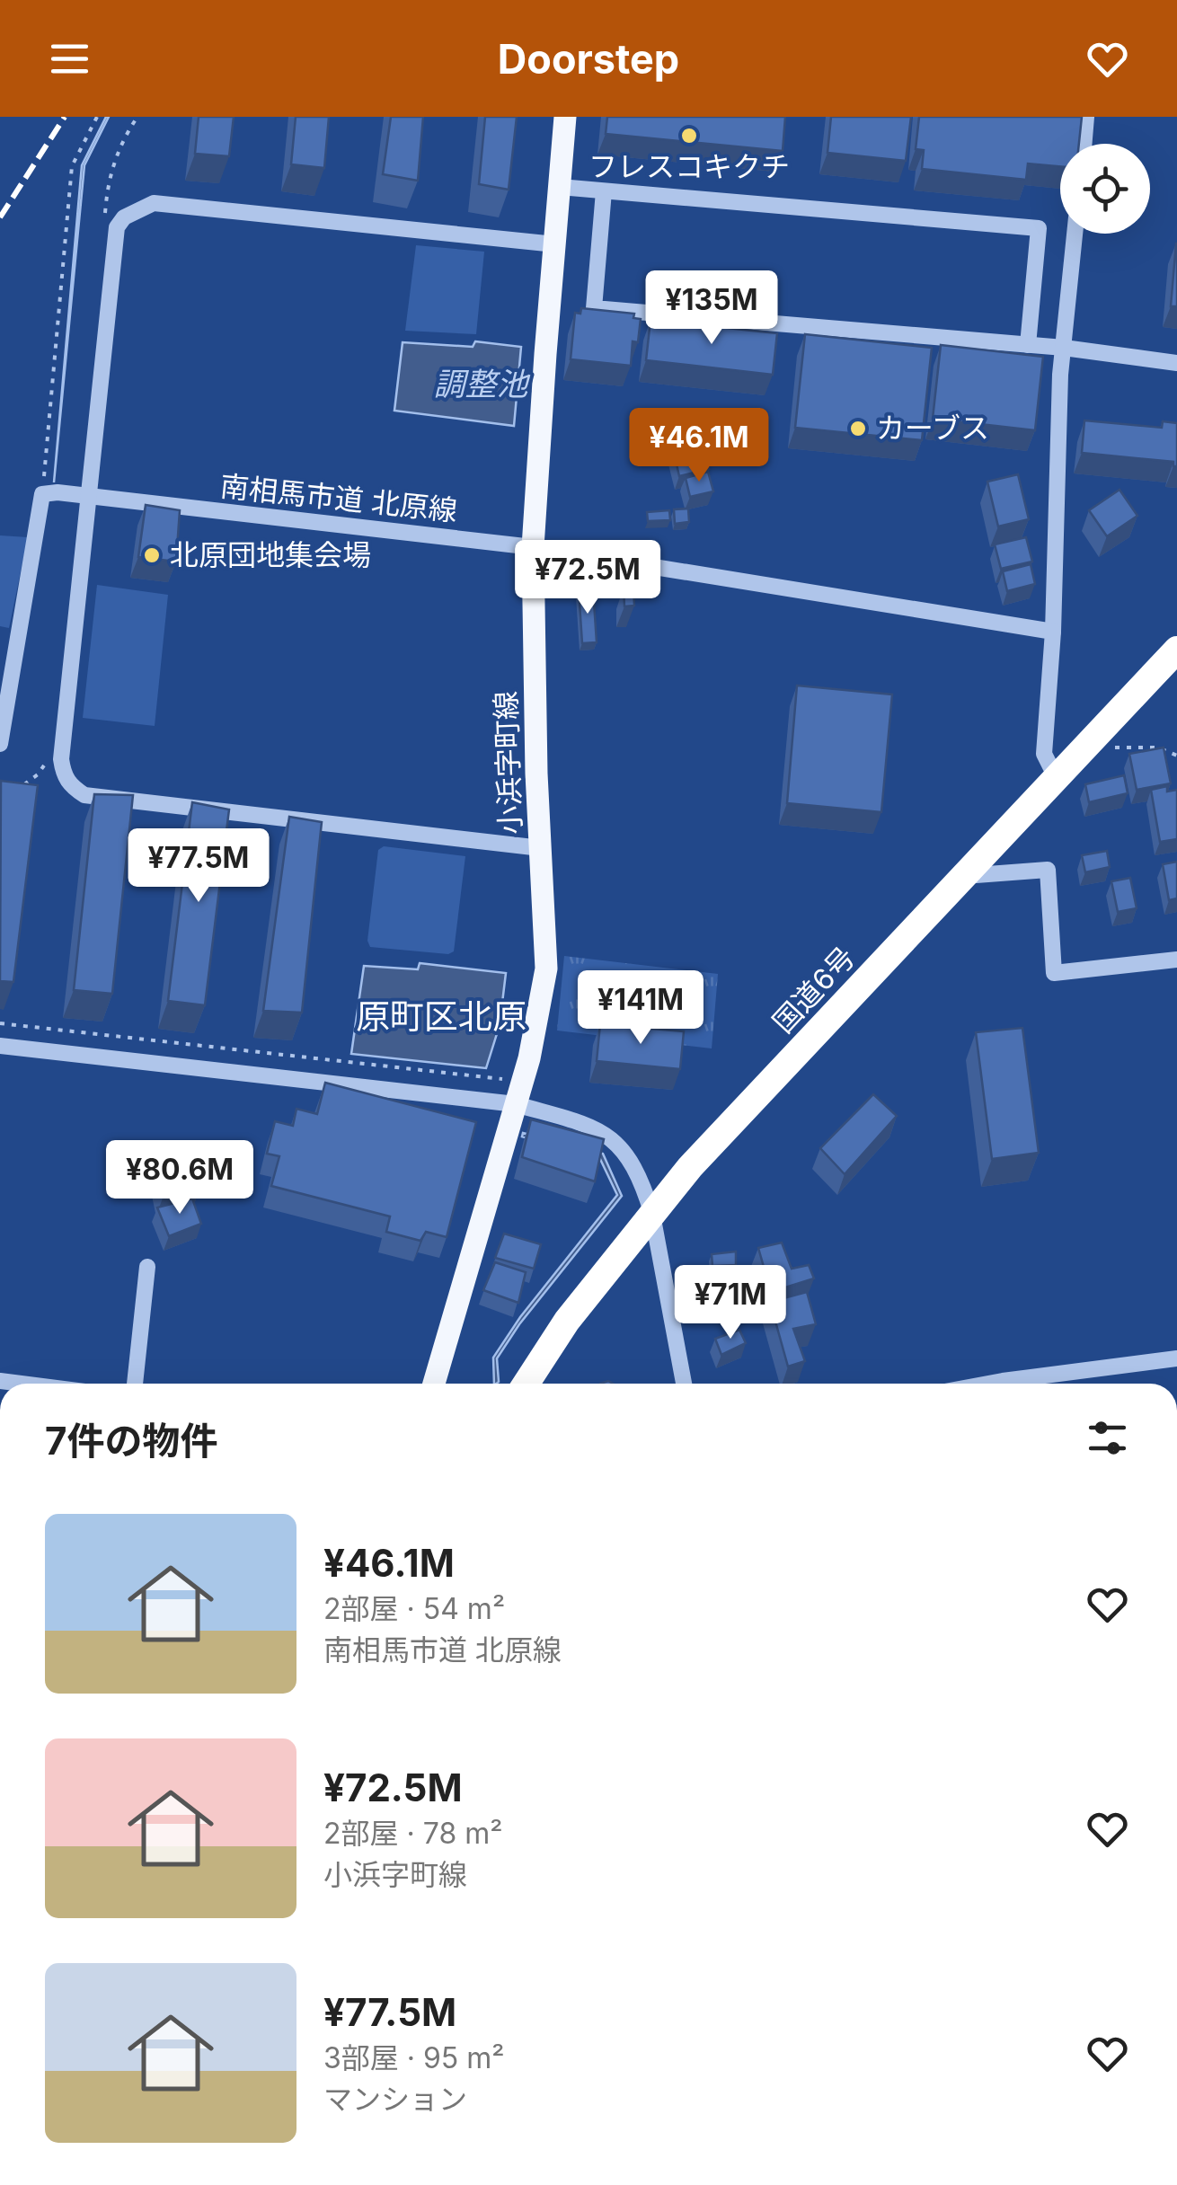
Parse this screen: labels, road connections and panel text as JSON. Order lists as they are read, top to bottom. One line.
{"streets":{"highway":["国道6号"],"main road":["小浜字町線"],"street":["南相馬市道 北原線"]},"crossings":[["南相馬市道 北原線","小浜字町線"]],"districts":["原町区北原"],"water":["調整池"],"places":["フレスコキクチ","カーブス","北原団地集会場"],"page":{"header":"Doorstep","price":["¥135M","¥46.1M","¥72.5M","¥77.5M","¥141M","¥80.6M","¥71M"],"heading":"7件の物件","list":[{"name":"¥46.1M","note":"2部屋 · 54 m² · 南相馬市道 北原線"},{"name":"¥72.5M","note":"2部屋 · 78 m² · 小浜字町線"},{"name":"¥77.5M","note":"3部屋 · 95 m² · マンション"}]}}
